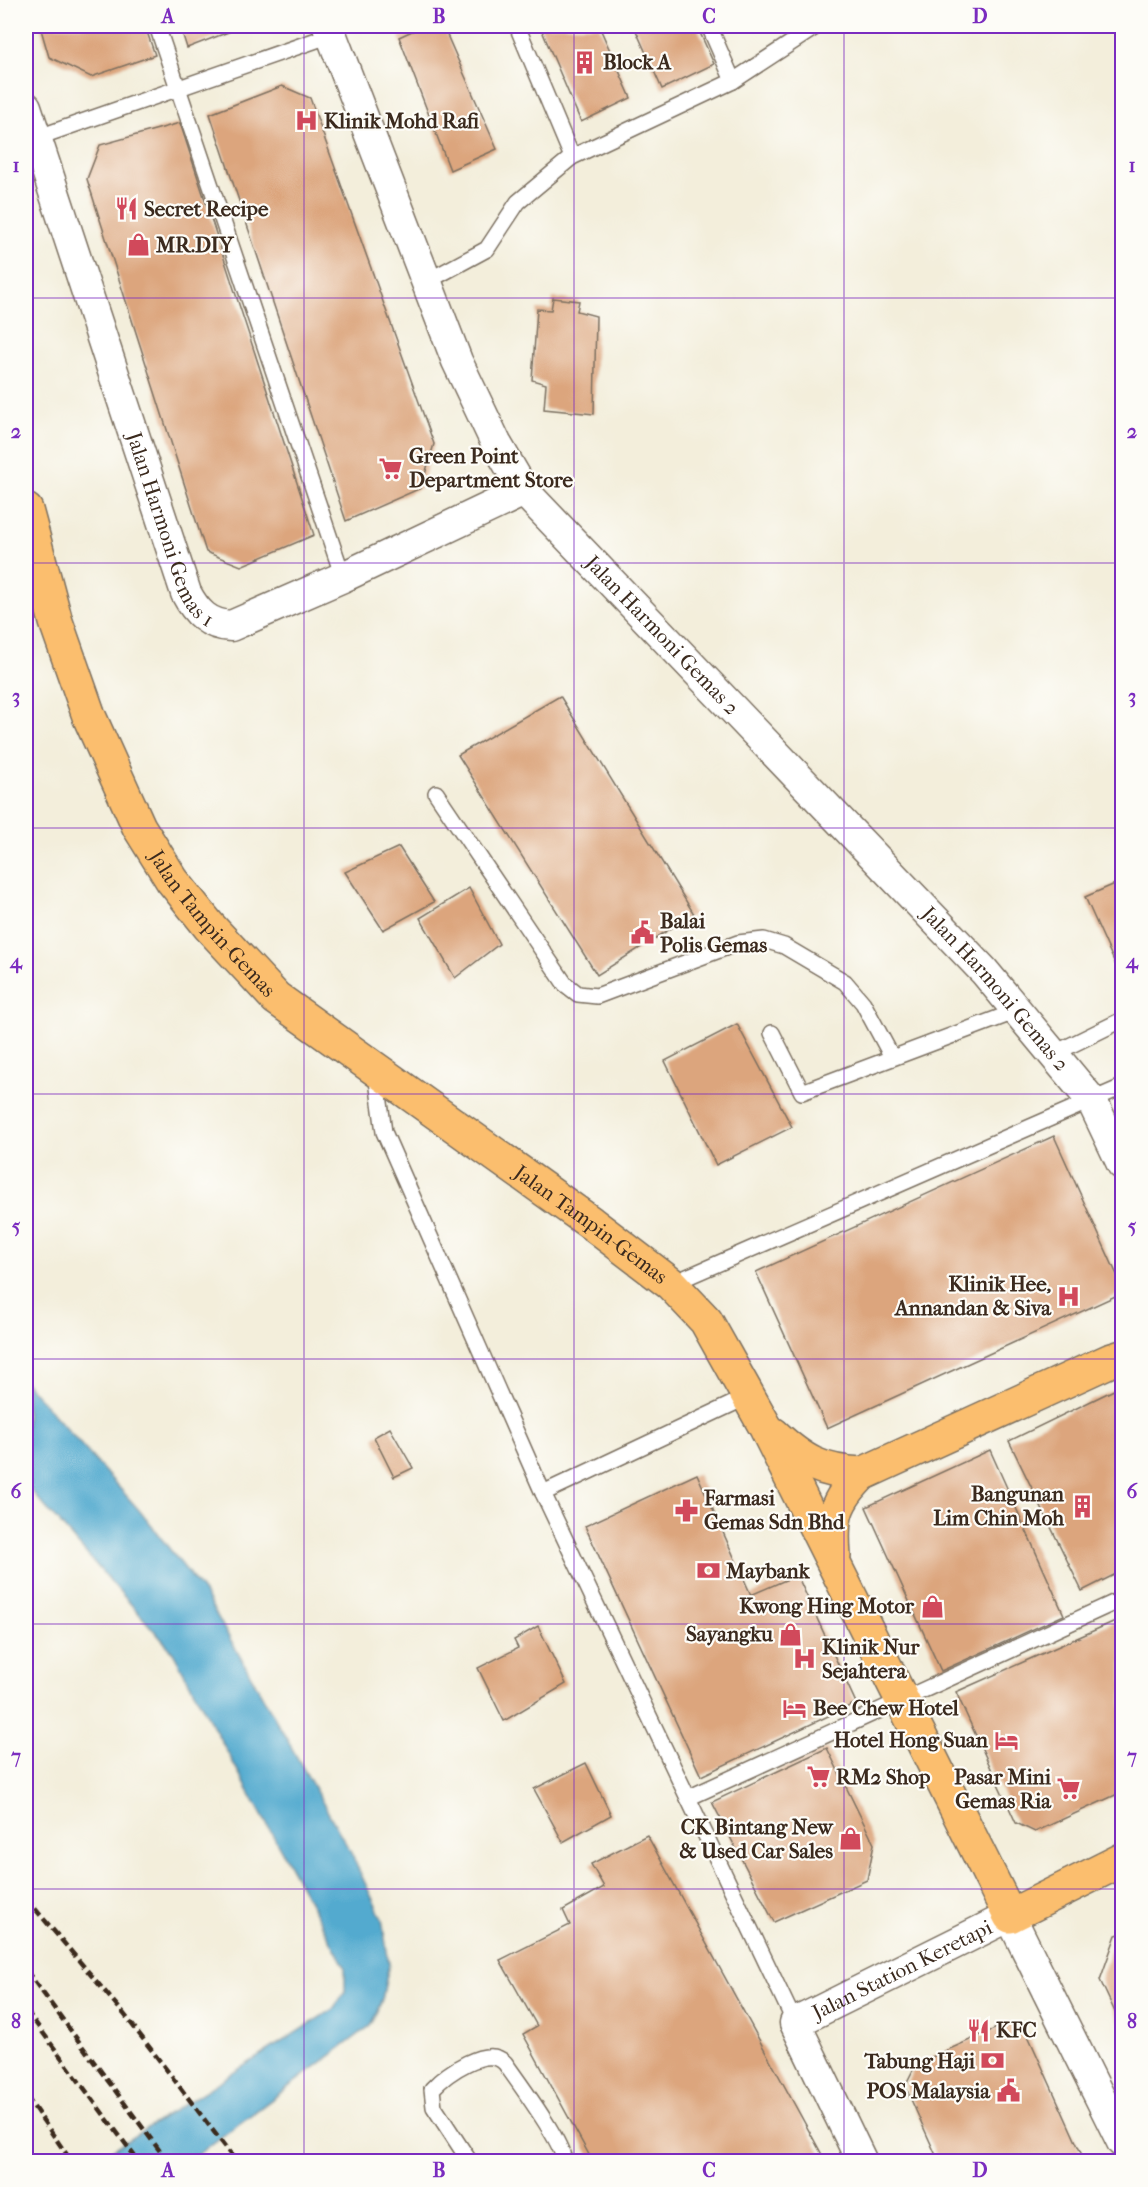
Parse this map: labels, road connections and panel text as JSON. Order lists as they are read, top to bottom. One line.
{"streets":{"highway":["Jalan Tampin-Gemas"],"street":["Jalan Harmoni Gemas 1","Jalan Harmoni Gemas 2","Jalan Station Keretapi"]},"crossings":[["Jalan Harmoni Gemas 1","Jalan Harmoni Gemas 2"],["Jalan Tampin-Gemas","Jalan Station Keretapi"]],"places":{"building":["Block A","Bangunan Lim Chin Moh"],"hospital":["Klinik Mohd Rafi","Klinik Hee, Annandan & Siva","Klinik Nur Sejahtera"],"restaurant":["Secret Recipe","KFC"],"shop":["MR.DIY","Kwong Hing Motor","Sayangku","CK Bintang New & Used Car Sales"],"supermarket":["Green Point Department Store","RM2 Shop","Pasar Mini Gemas Ria"],"public building":["Balai Polis Gemas","POS Malaysia"],"pharmacy":["Farmasi Gemas Sdn Bhd"],"bank":["Maybank","Tabung Haji"],"hotel":["Bee Chew Hotel","Hotel Hong Suan"]},"grid":{"columns":["A","B","C","D"],"rows":["1","2","3","4","5","6","7","8"]}}
